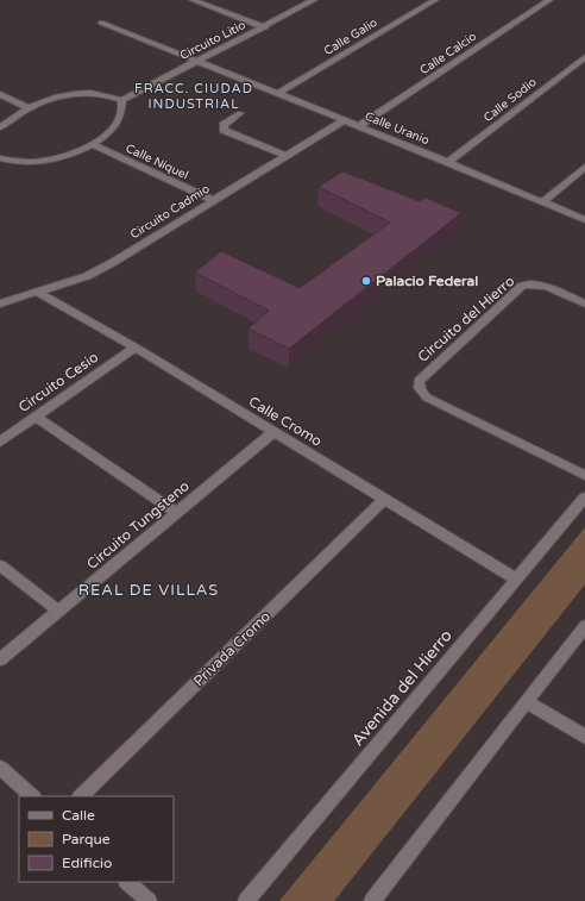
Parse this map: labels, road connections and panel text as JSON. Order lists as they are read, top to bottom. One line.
{"streets":{"street":["Calle Galio","Circuito Litio","Calle Calcio","Calle Sodio","Calle Uranio","Calle Níquel","Circuito Cadmio","Circuito del Hierro","Circuito Cesio","Calle Cromo","Circuito Tungsteno","Privada Cromo","Avenida del Hierro"]},"crossings":[["Calle Galio","Calle Uranio"],["Circuito Litio","Calle Uranio"],["Calle Calcio","Calle Uranio"],["Calle Sodio","Calle Uranio"],["Calle Uranio","Circuito Cadmio"],["Calle Níquel","Circuito Cadmio"],["Circuito Cadmio","Calle Cromo"],["Circuito Cesio","Calle Cromo"],["Calle Cromo","Circuito Tungsteno"],["Calle Cromo","Privada Cromo"],["Calle Cromo","Avenida del Hierro"]],"districts":["FRACC. CIUDAD INDUSTRIAL","REAL DE VILLAS"],"places":["Palacio Federal"],"legend":["Calle","Parque","Edificio"]}
